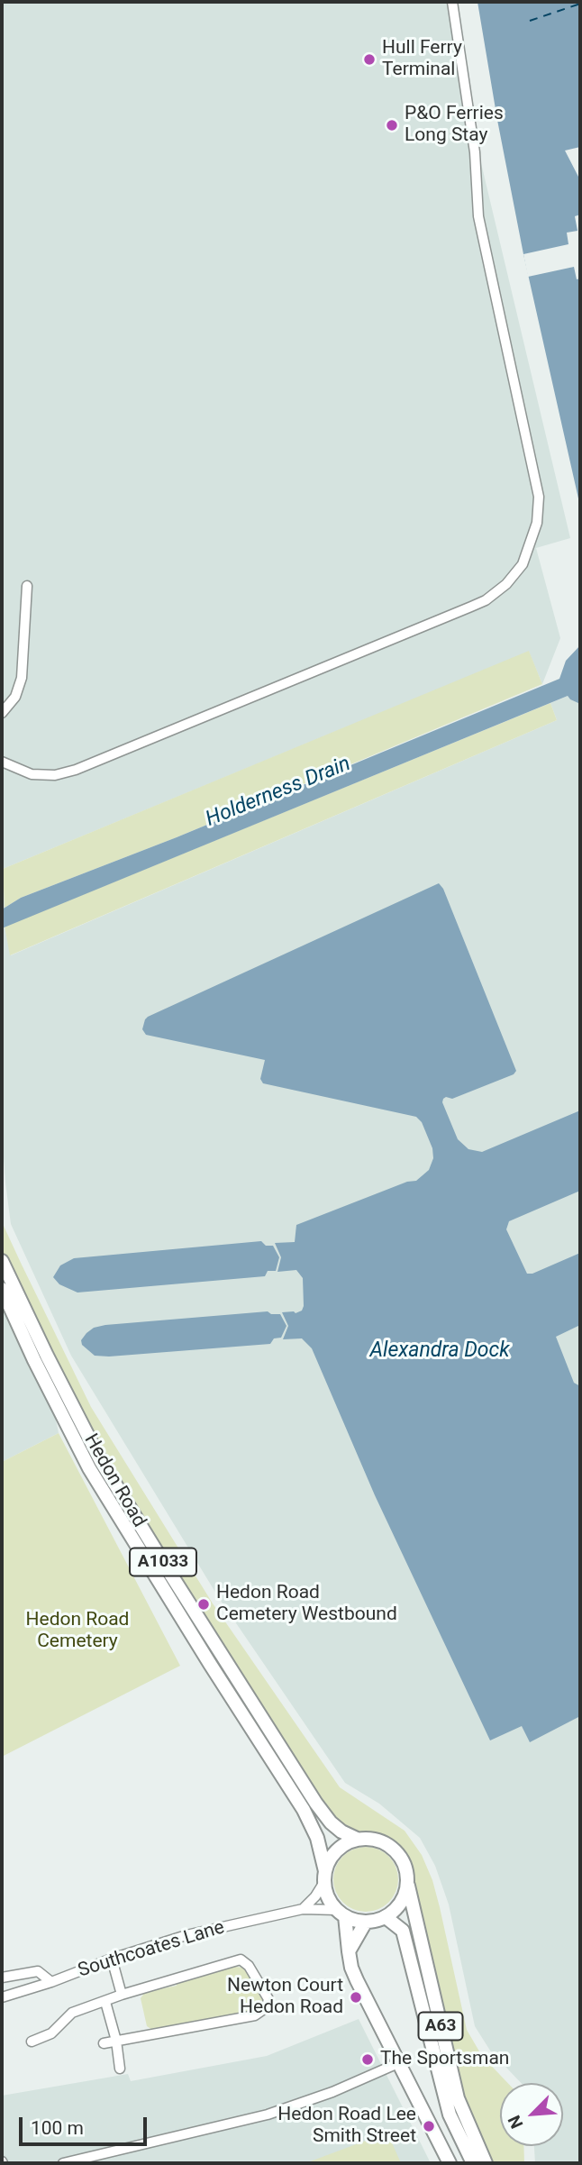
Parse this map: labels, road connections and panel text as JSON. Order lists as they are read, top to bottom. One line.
{"streets":{"highway":["Hedon Road","A1033","A63"],"street":["Southcoates Lane"]},"crossings":[["Hedon Road","A1033"],["Hedon Road","Southcoates Lane"],["Hedon Road","A63"],["A1033","Southcoates Lane"],["A1033","A63"],["Southcoates Lane","A63"]],"water":["Holderness Drain","Alexandra Dock"],"parks":["Hedon Road Cemetery"],"places":["Hull Ferry Terminal","P&O Ferries Long Stay","Hedon Road Cemetery Westbound","Newton Court Hedon Road","The Sportsman","Hedon Road Lee Smith Street"],"scale_bar":"100 m","north":"bottom left"}
